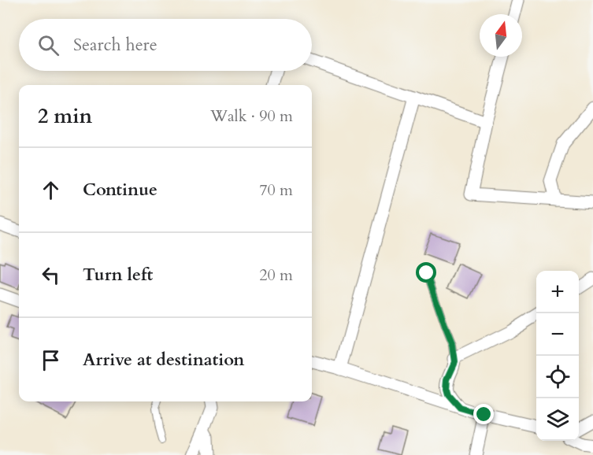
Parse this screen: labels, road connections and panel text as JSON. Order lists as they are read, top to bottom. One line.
{"north":"top","page":{"search":"Search here","heading":["2 min","Walk · 90 m"],"list":[["Continue","70 m"],["Turn left","20 m"],"Arrive at destination"],"map_buttons":["+","−"]}}
